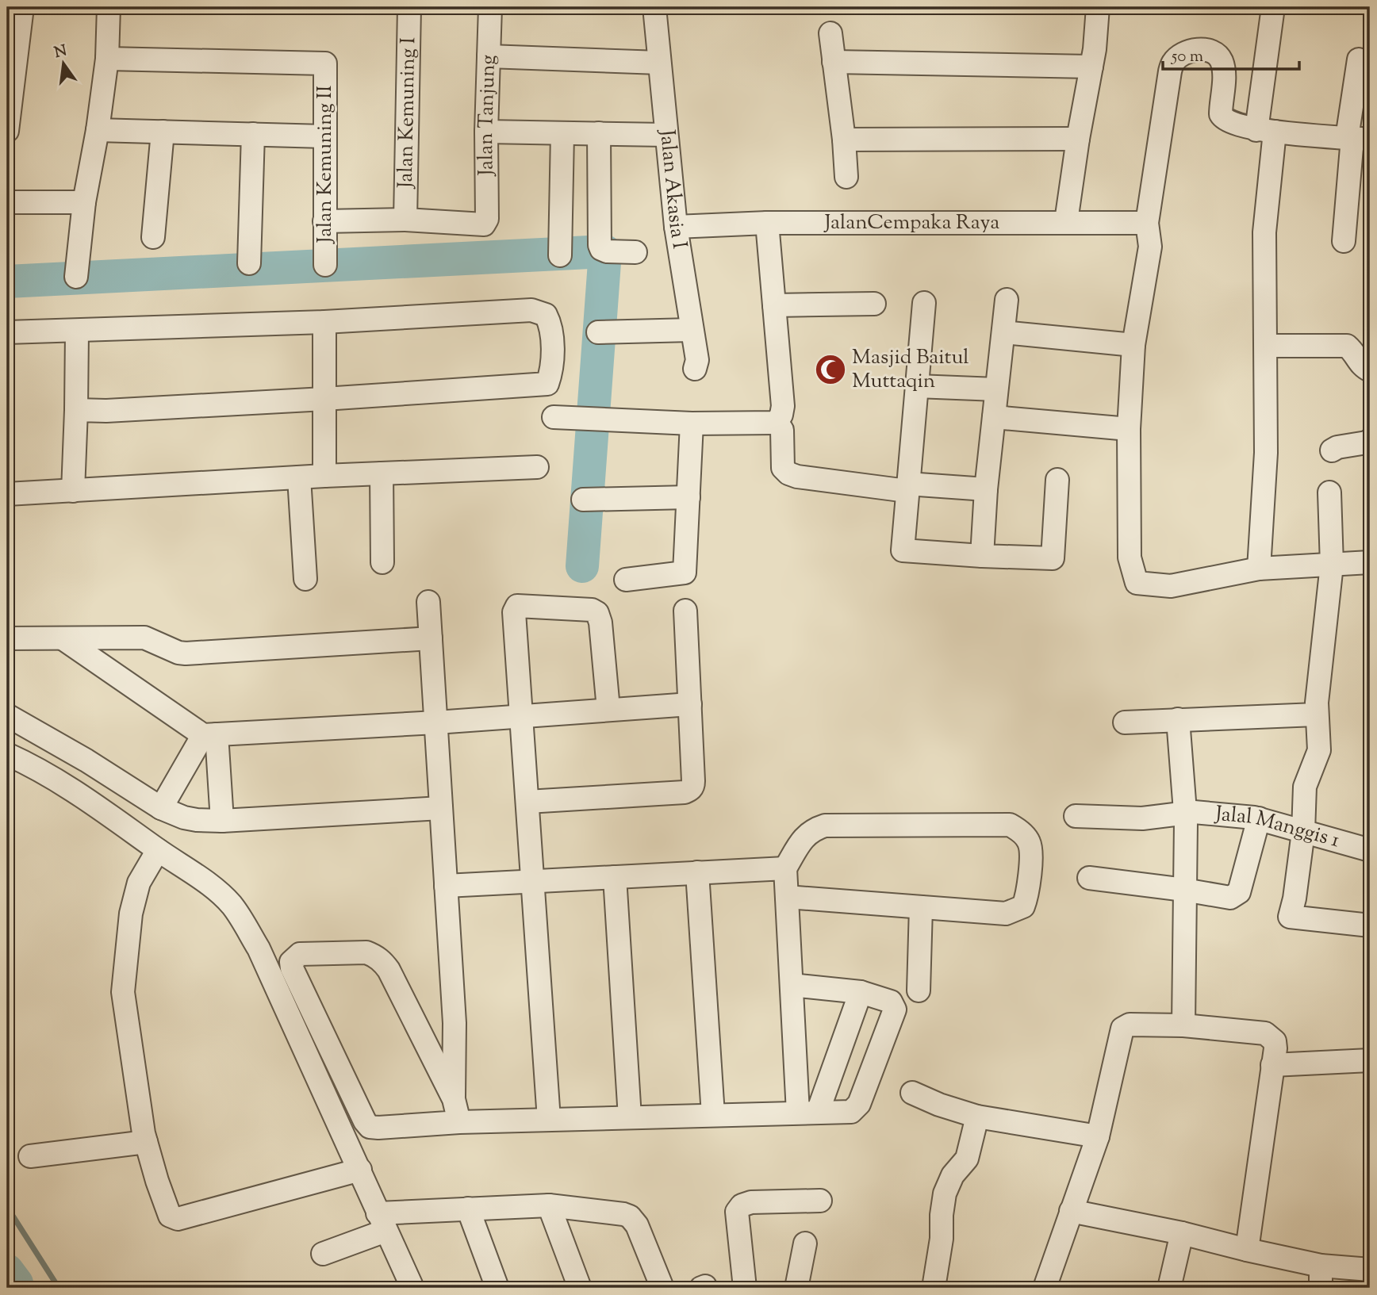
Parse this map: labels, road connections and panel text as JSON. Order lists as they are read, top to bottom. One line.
{"streets":{"street":["Jalan Kemuning I","Jalan Tanjung","Jalan Kemuning II","Jalan Akasia I","JalanCempaka Raya","Jalal Manggis 1"]},"crossings":[["Jalan Kemuning I","Jalan Tanjung"],["Jalan Akasia I","JalanCempaka Raya"]],"places":{"mosque":["Masjid Baitul Muttaqin"]},"scale_bar":"50 m","north":"top"}
